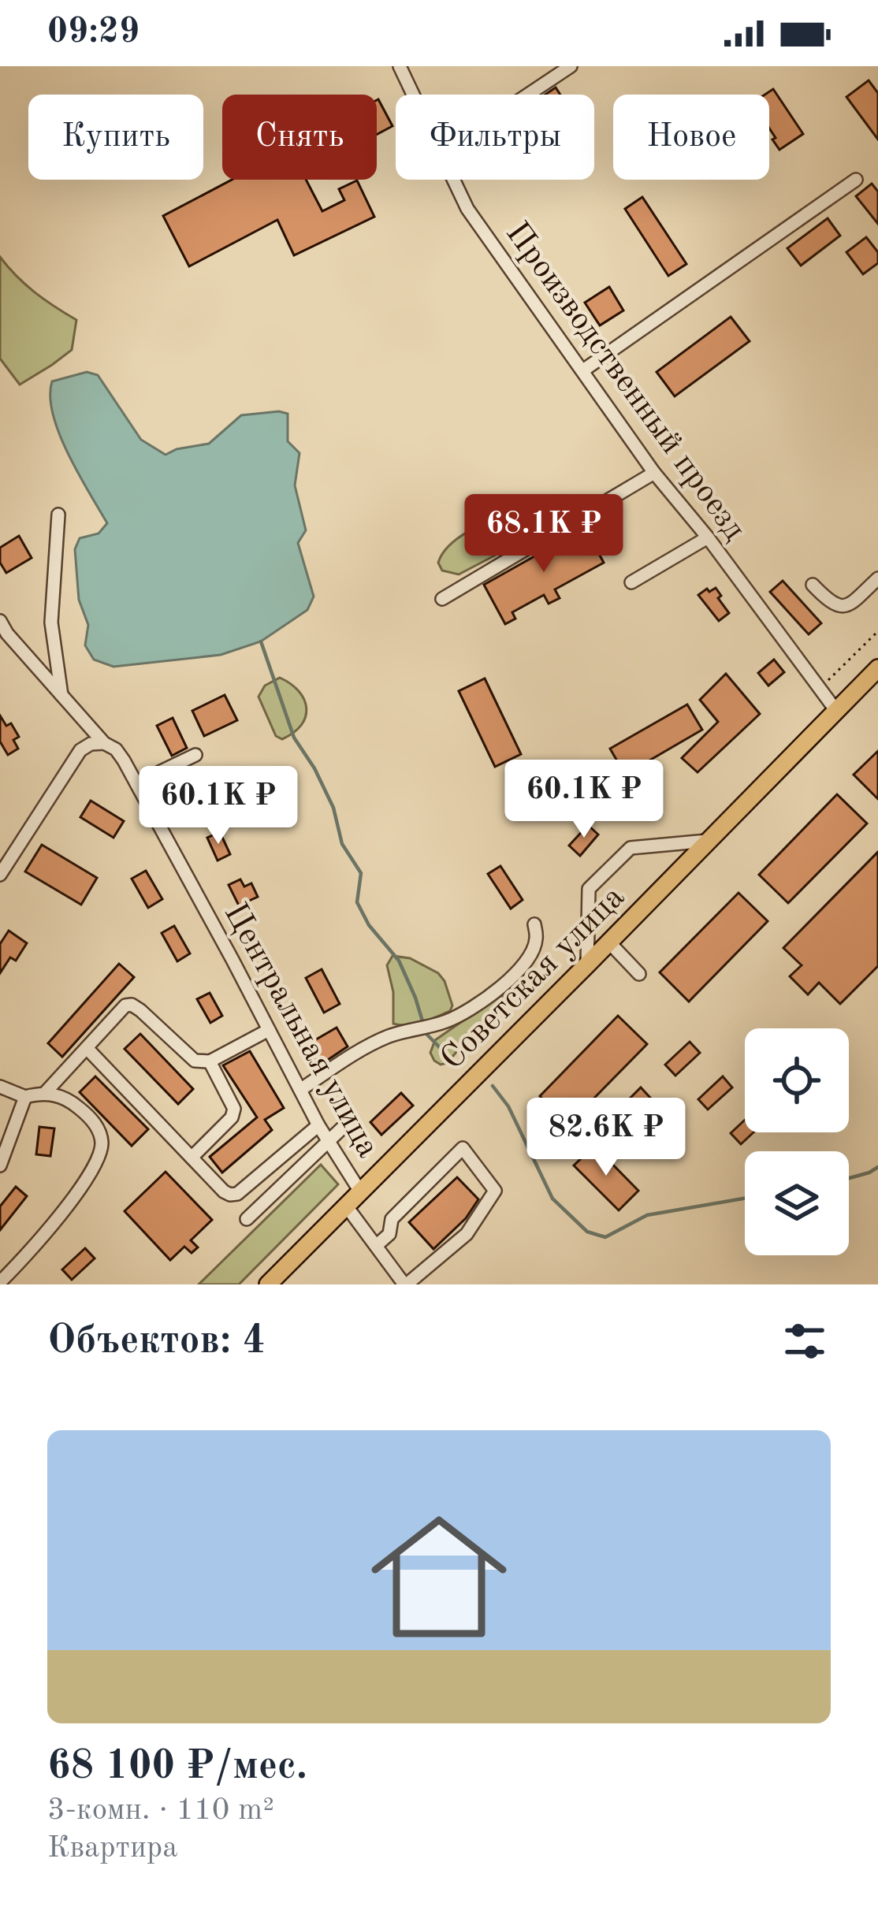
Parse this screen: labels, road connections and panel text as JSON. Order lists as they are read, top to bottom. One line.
{"streets":{"main road":["Советская улица"],"street":["Производственный проезд","Центральная улица"]},"crossings":[["Производственный проезд","Советская улица"],["Советская улица","Центральная улица"]],"page":{"status":"09:29","chip":["Купить","Снять","Фильтры","Новое"],"price":["68.1K ₽","60.1K ₽","60.1K ₽","82.6K ₽"],"heading":"Объектов: 4","list":[{"name":"68 100 ₽/мес.","note":"3-комн. · 110 m² · Квартира"}]}}
